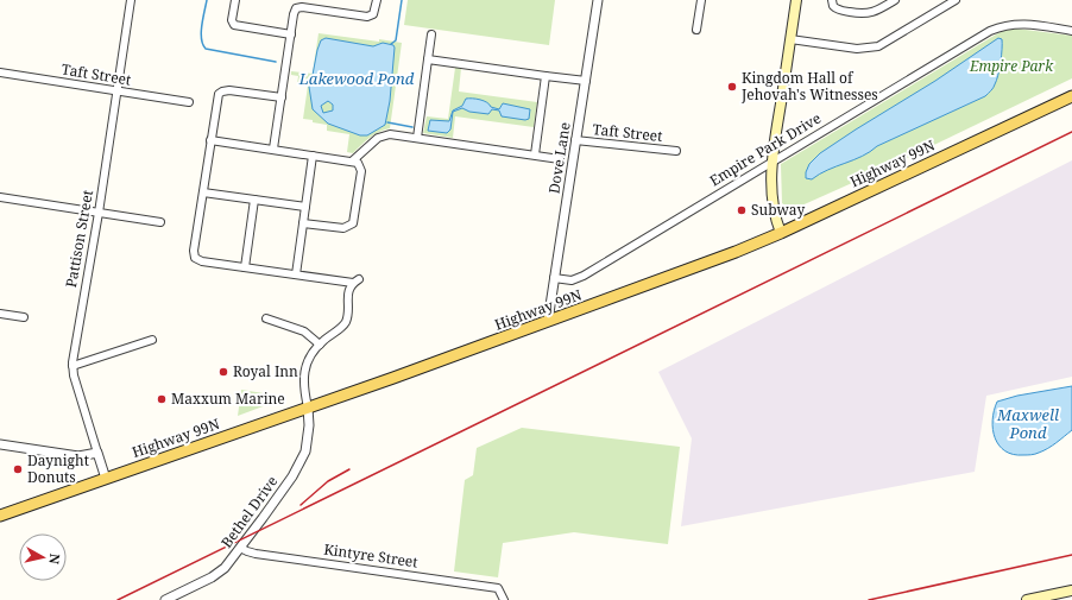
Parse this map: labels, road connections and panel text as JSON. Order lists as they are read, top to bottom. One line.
{"streets":{"main road":["Highway 99N"],"street":["Taft Street","Empire Park Drive","Dove Lane","Pattison Street","Bethel Drive","Kintyre Street"]},"crossings":[["Taft Street","Dove Lane"],["Taft Street","Pattison Street"],["Empire Park Drive","Dove Lane"],["Dove Lane","Highway 99N"],["Highway 99N","Pattison Street"],["Highway 99N","Bethel Drive"],["Bethel Drive","Kintyre Street"]],"water":["Lakewood Pond","Maxwell Pond"],"parks":["Empire Park"],"places":["Kingdom Hall of Jehovah's Witnesses","Subway","Royal Inn","Maxxum Marine","Daynight Donuts"],"north":"right"}
